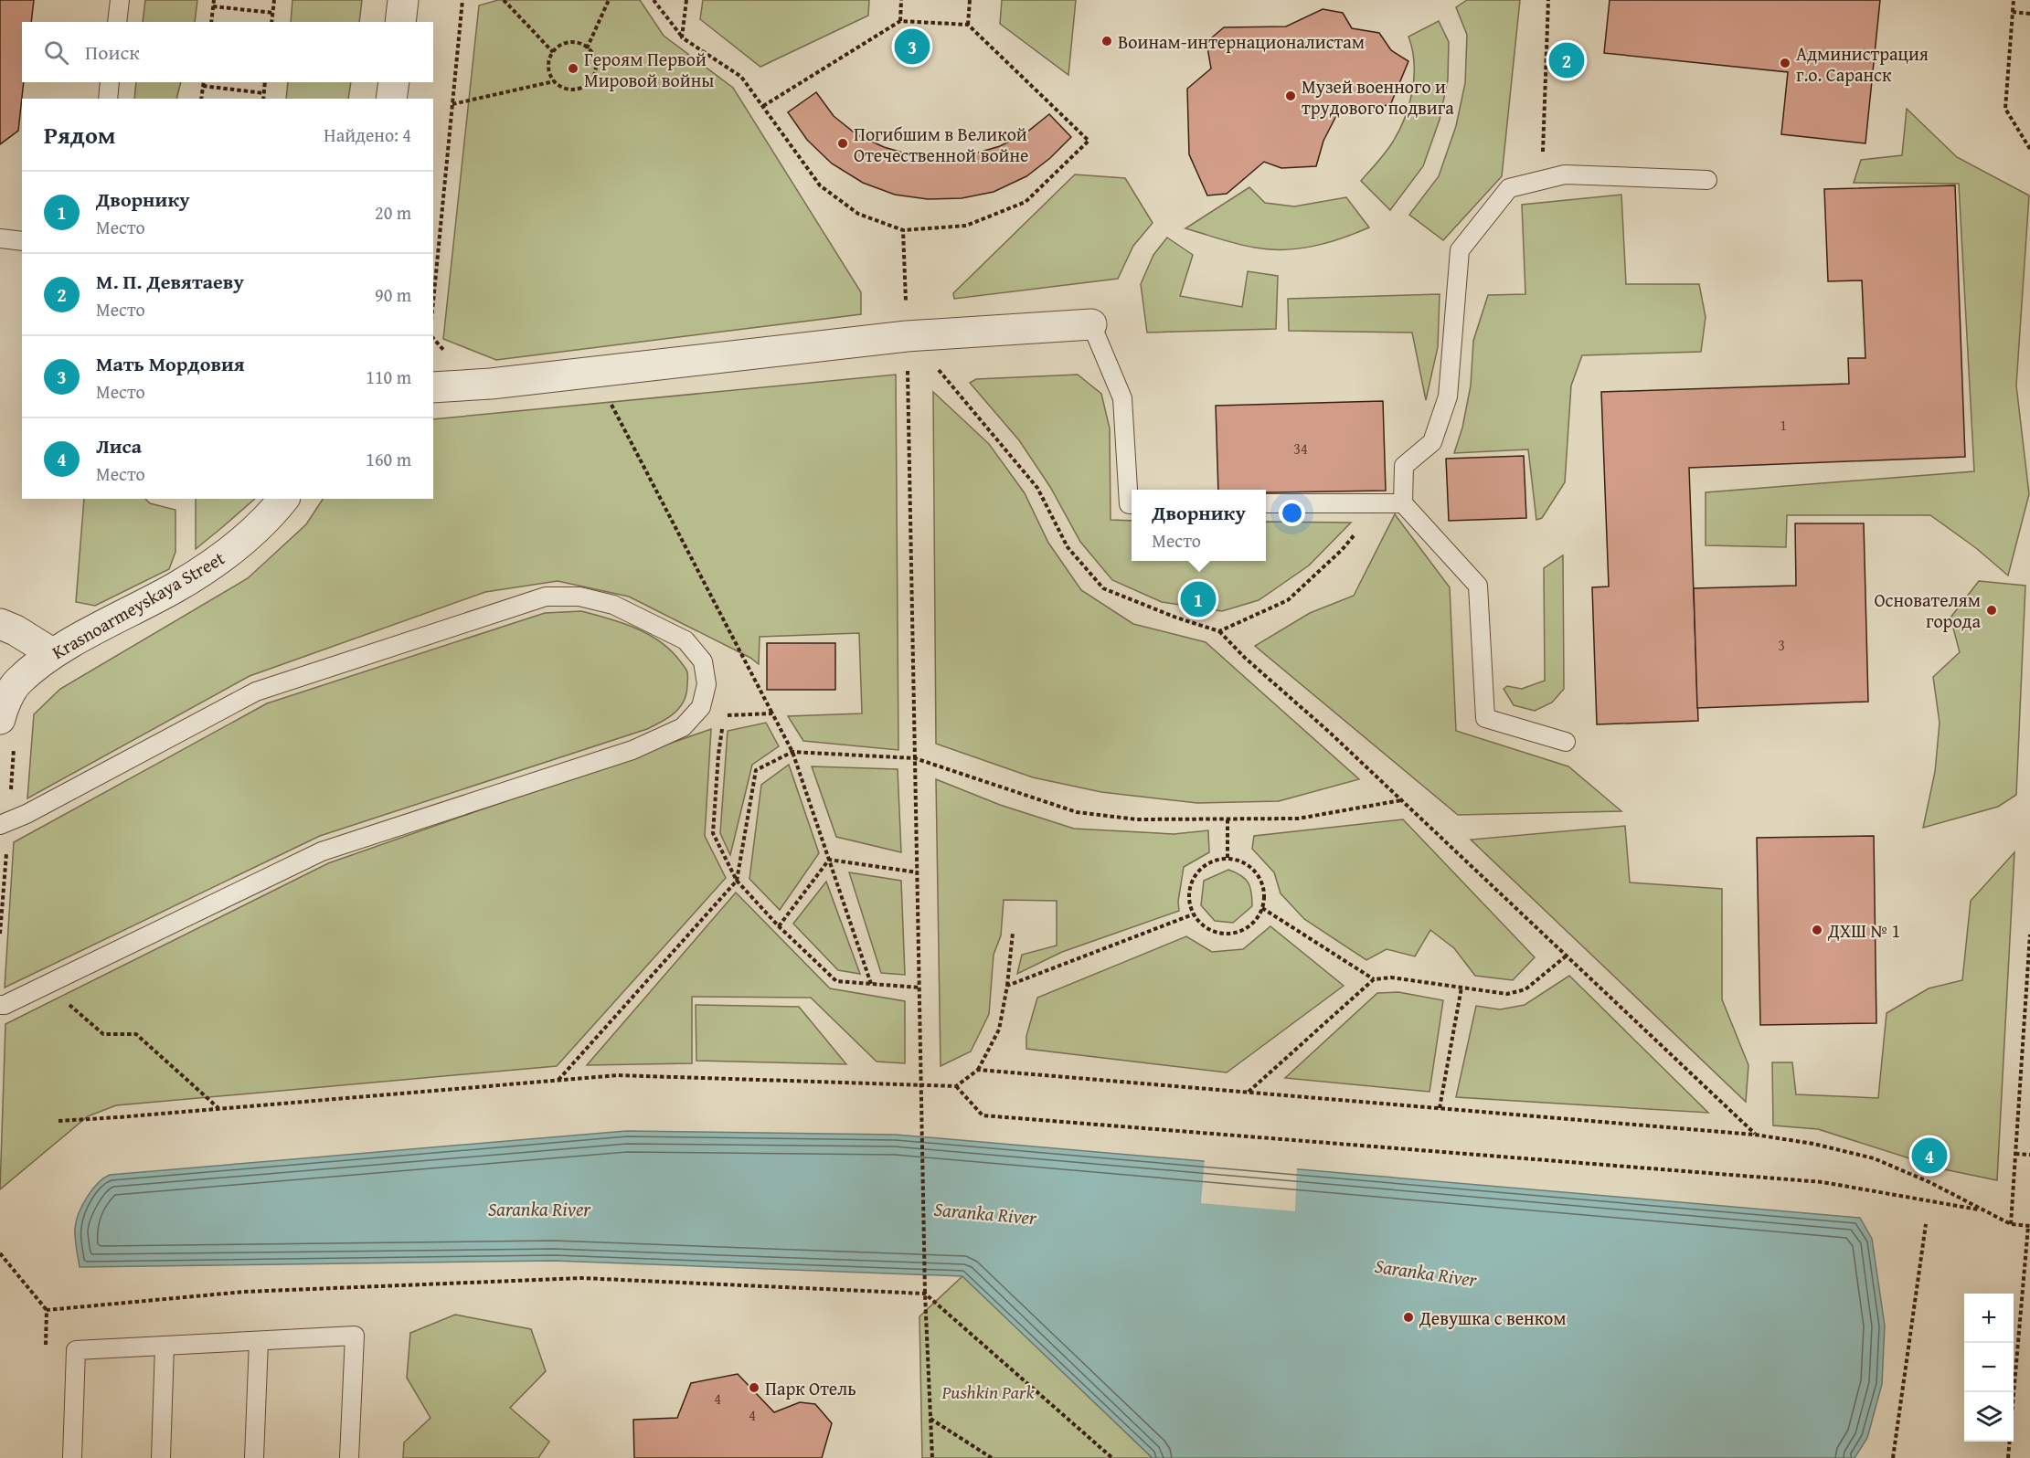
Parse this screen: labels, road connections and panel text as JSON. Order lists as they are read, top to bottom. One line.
{"streets":{"street":["Krasnoarmeyskaya Street"]},"water":["Saranka River"],"parks":["Pushkin Park"],"places":["Воинам-интернационалистам","Администрация г.о. Саранск","Героям Первой Мировой войны","Музей военного и трудового подвига","Погибшим в Великой Отечественной войне","Основателям города","ДХШ № 1","Девушка с венком","Парк Отель"],"house_numbers":["1","34","3","4","4"],"page":{"search":"Поиск","pins":["3","2","1","4"],"heading":["Рядом","Найдено: 4"],"list":[{"mark":"1","name":"Дворнику","note":"Место","value":"20 m"},{"mark":"2","name":"М. П. Девятаеву","note":"Место","value":"90 m"},{"mark":"3","name":"Мать Мордовия","note":"Место","value":"110 m"},{"mark":"4","name":"Лиса","note":"Место","value":"160 m"}],"popup":["Дворнику","Место"],"map_buttons":["+","−"]}}
